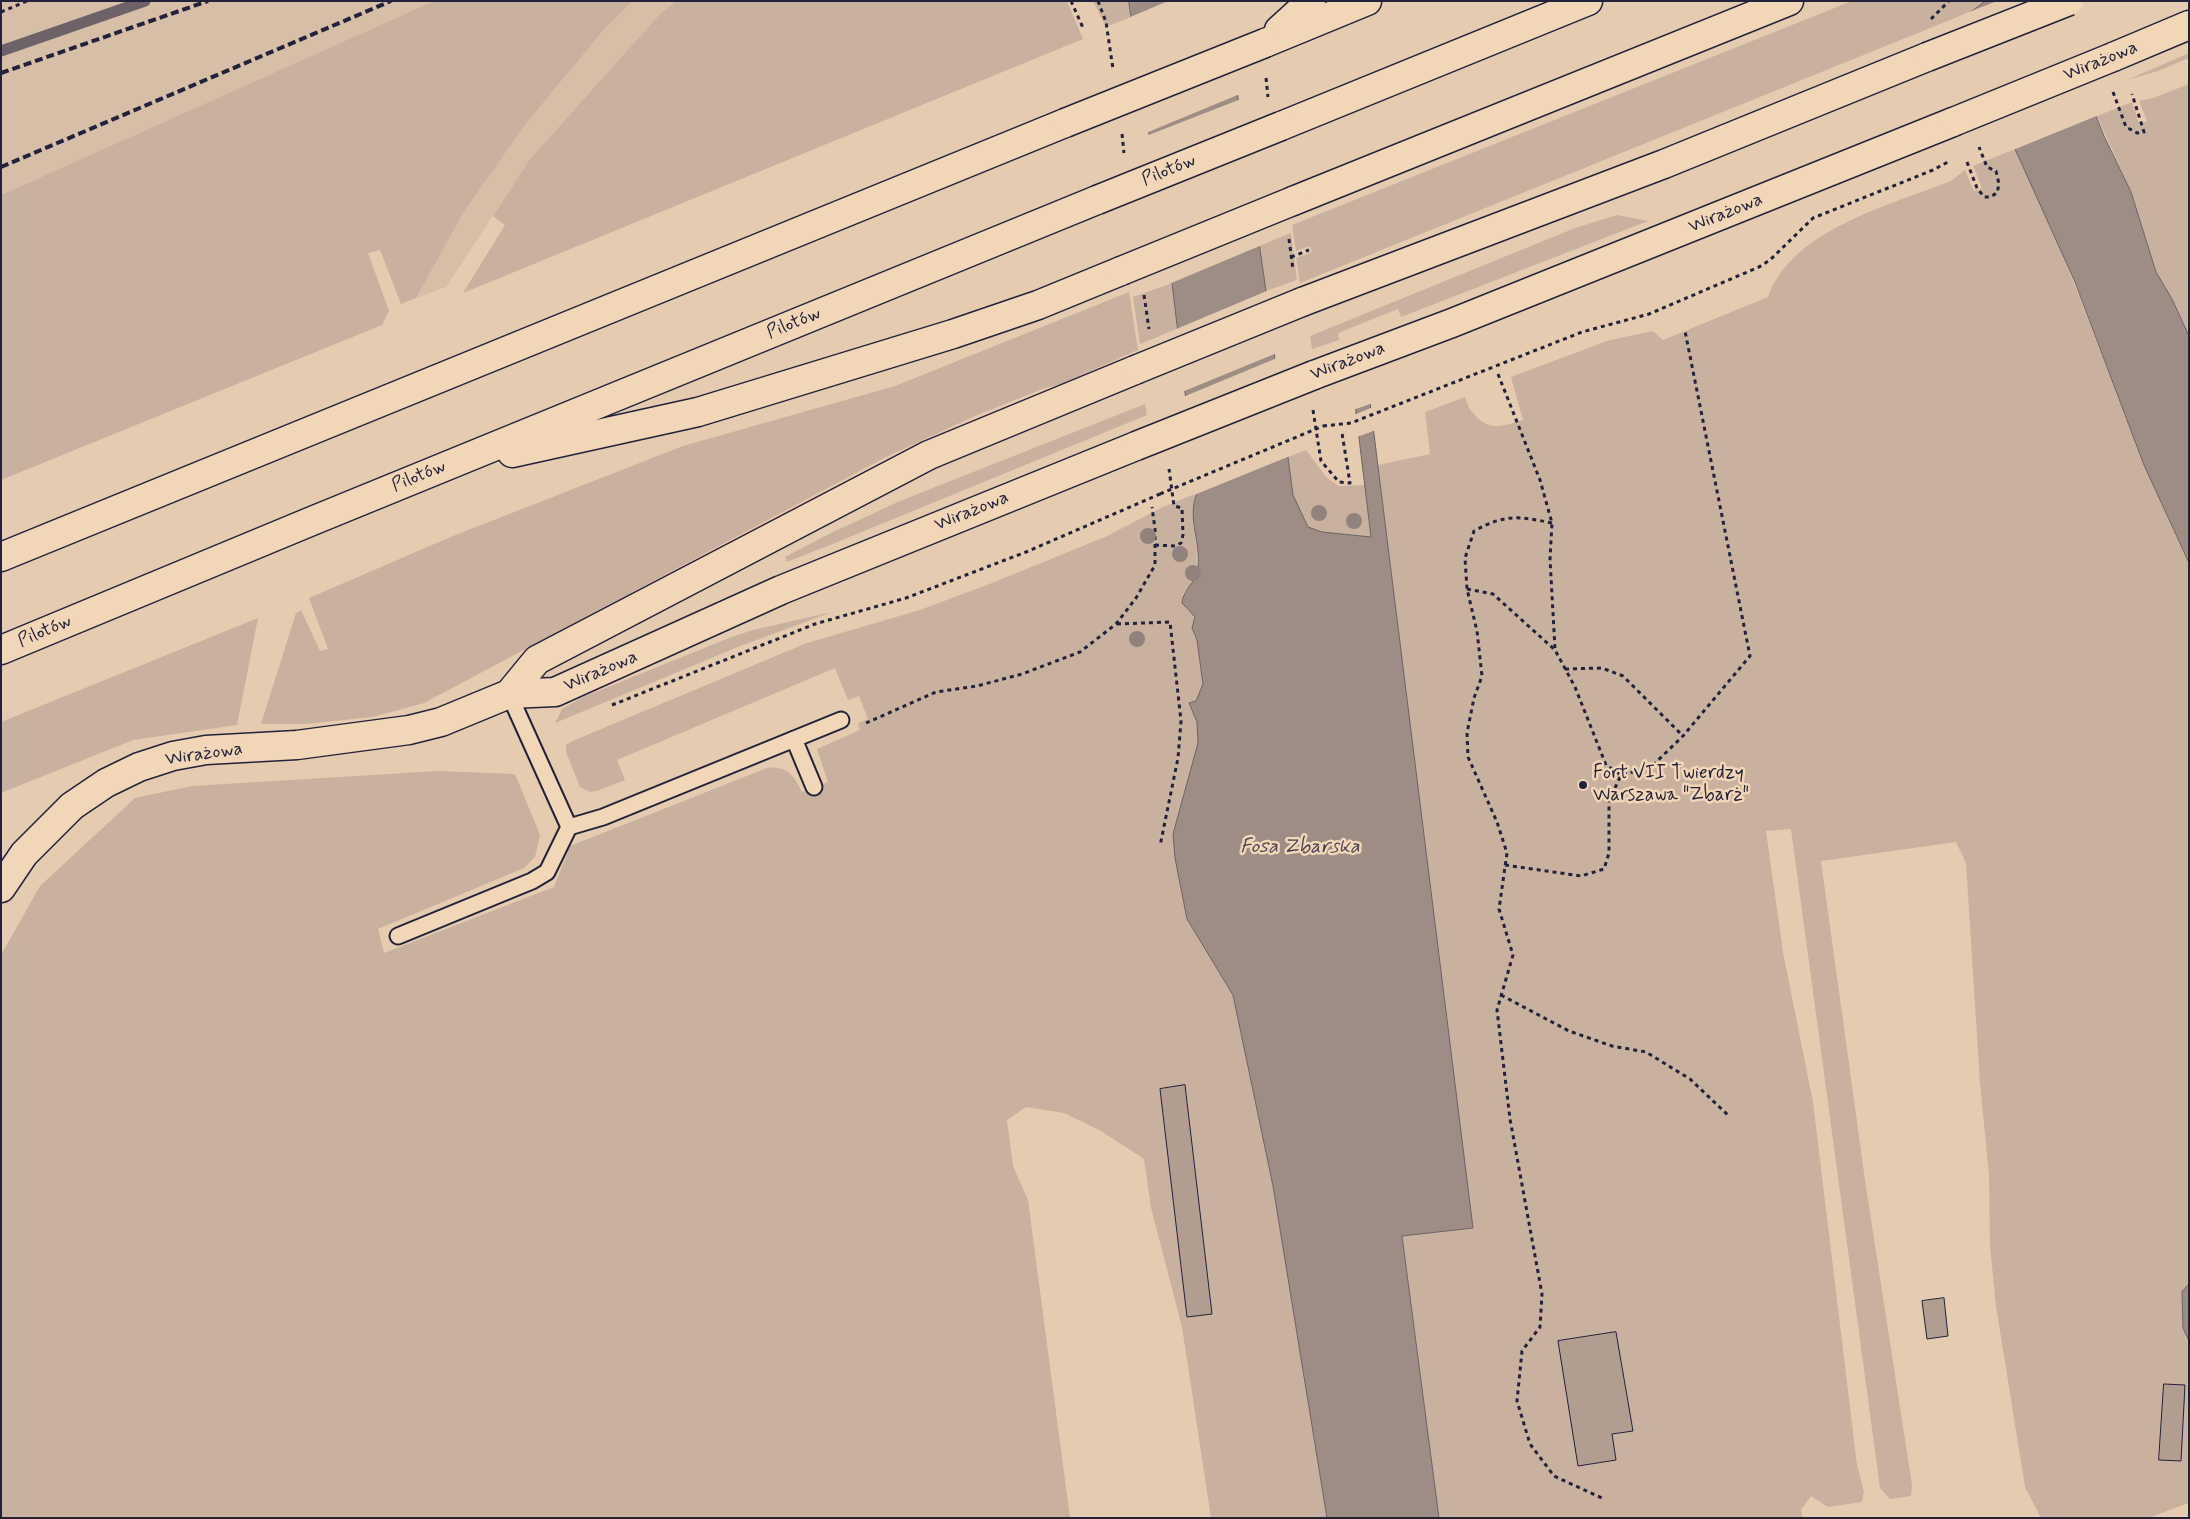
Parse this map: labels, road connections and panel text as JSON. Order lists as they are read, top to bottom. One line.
{"streets":{"main road":["Wirażowa","Pilotów"]},"water":["Fosa Zbarska"],"places":["Fort VII Twierdzy Warszawa \"Zbarż\""]}
